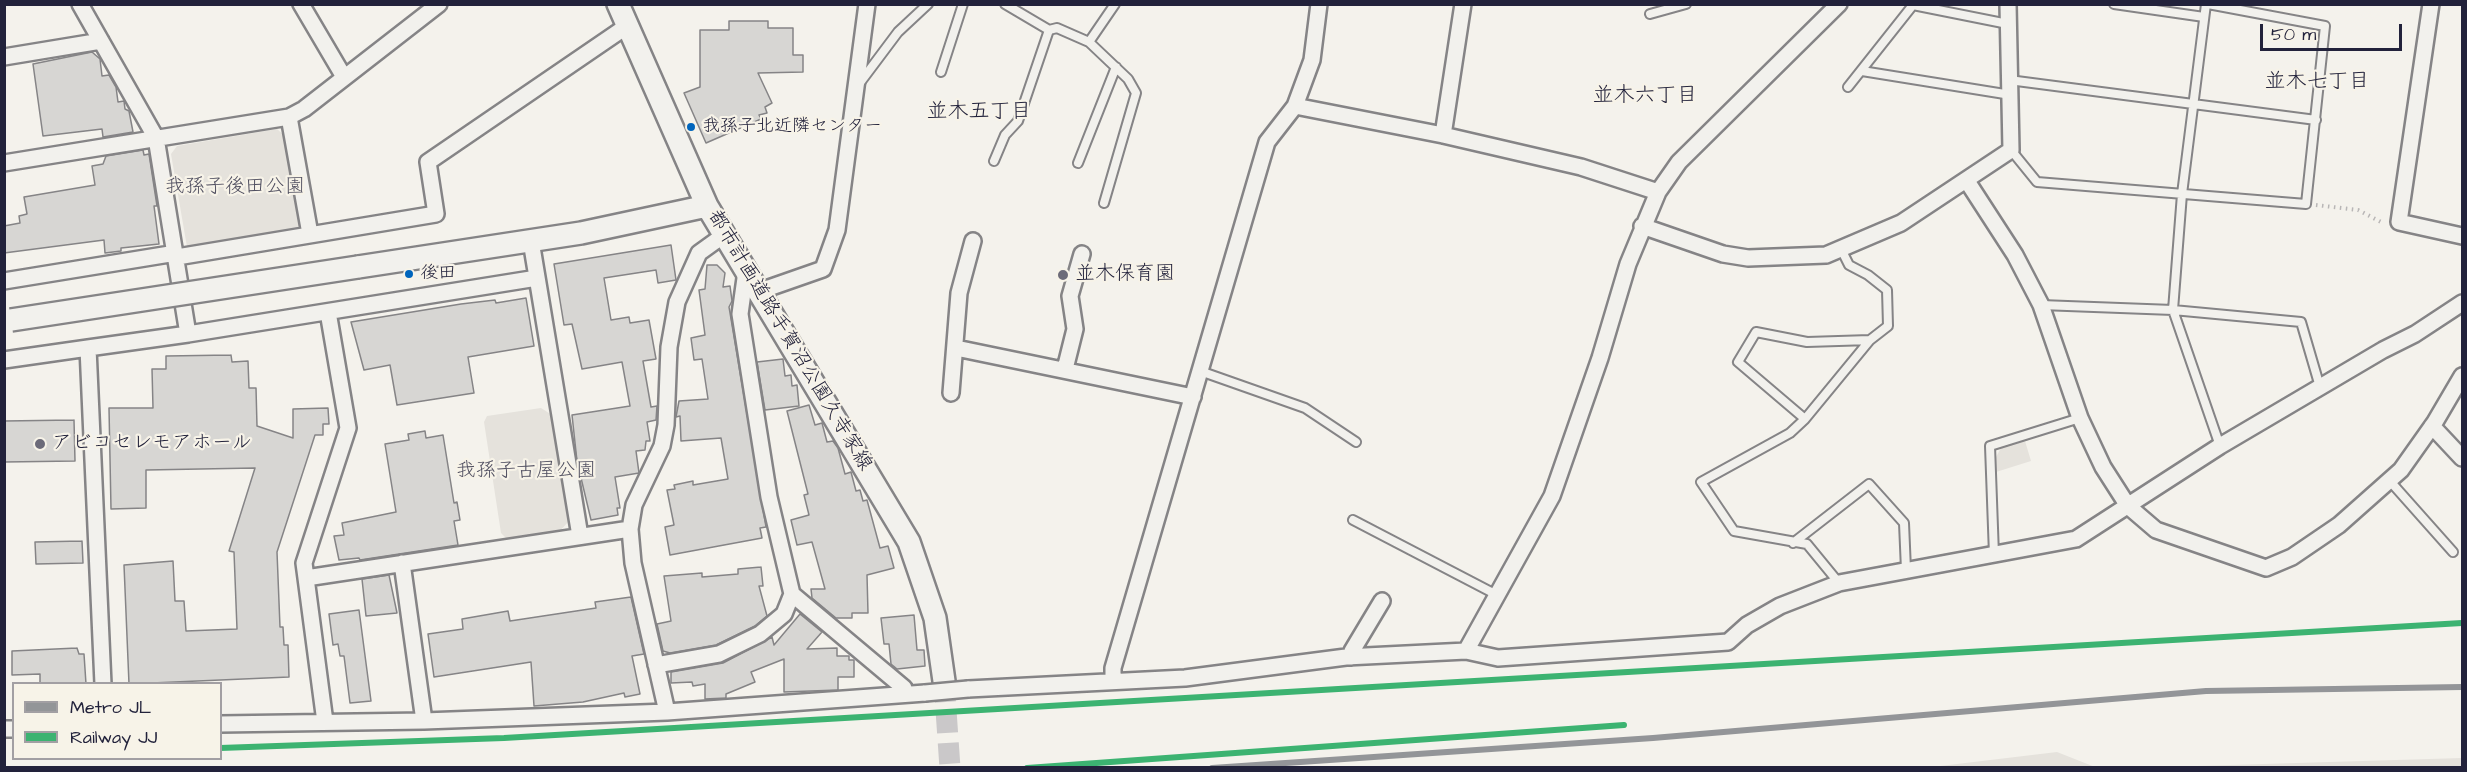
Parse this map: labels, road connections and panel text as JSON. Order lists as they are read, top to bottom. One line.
{"streets":{"street":["都市計画道路手賀沼公園久寺家線"]},"districts":["並木七丁目","並木六丁目","並木五丁目"],"parks":["我孫子後田公園","我孫子古屋公園"],"places":["我孫子北近隣センター","後田","並木保育園","アビコセレモアホール"],"lines":["rail line JJ","metro line JL"],"legend":["Metro JL","Railway JJ"],"scale_bar":"50 m"}
